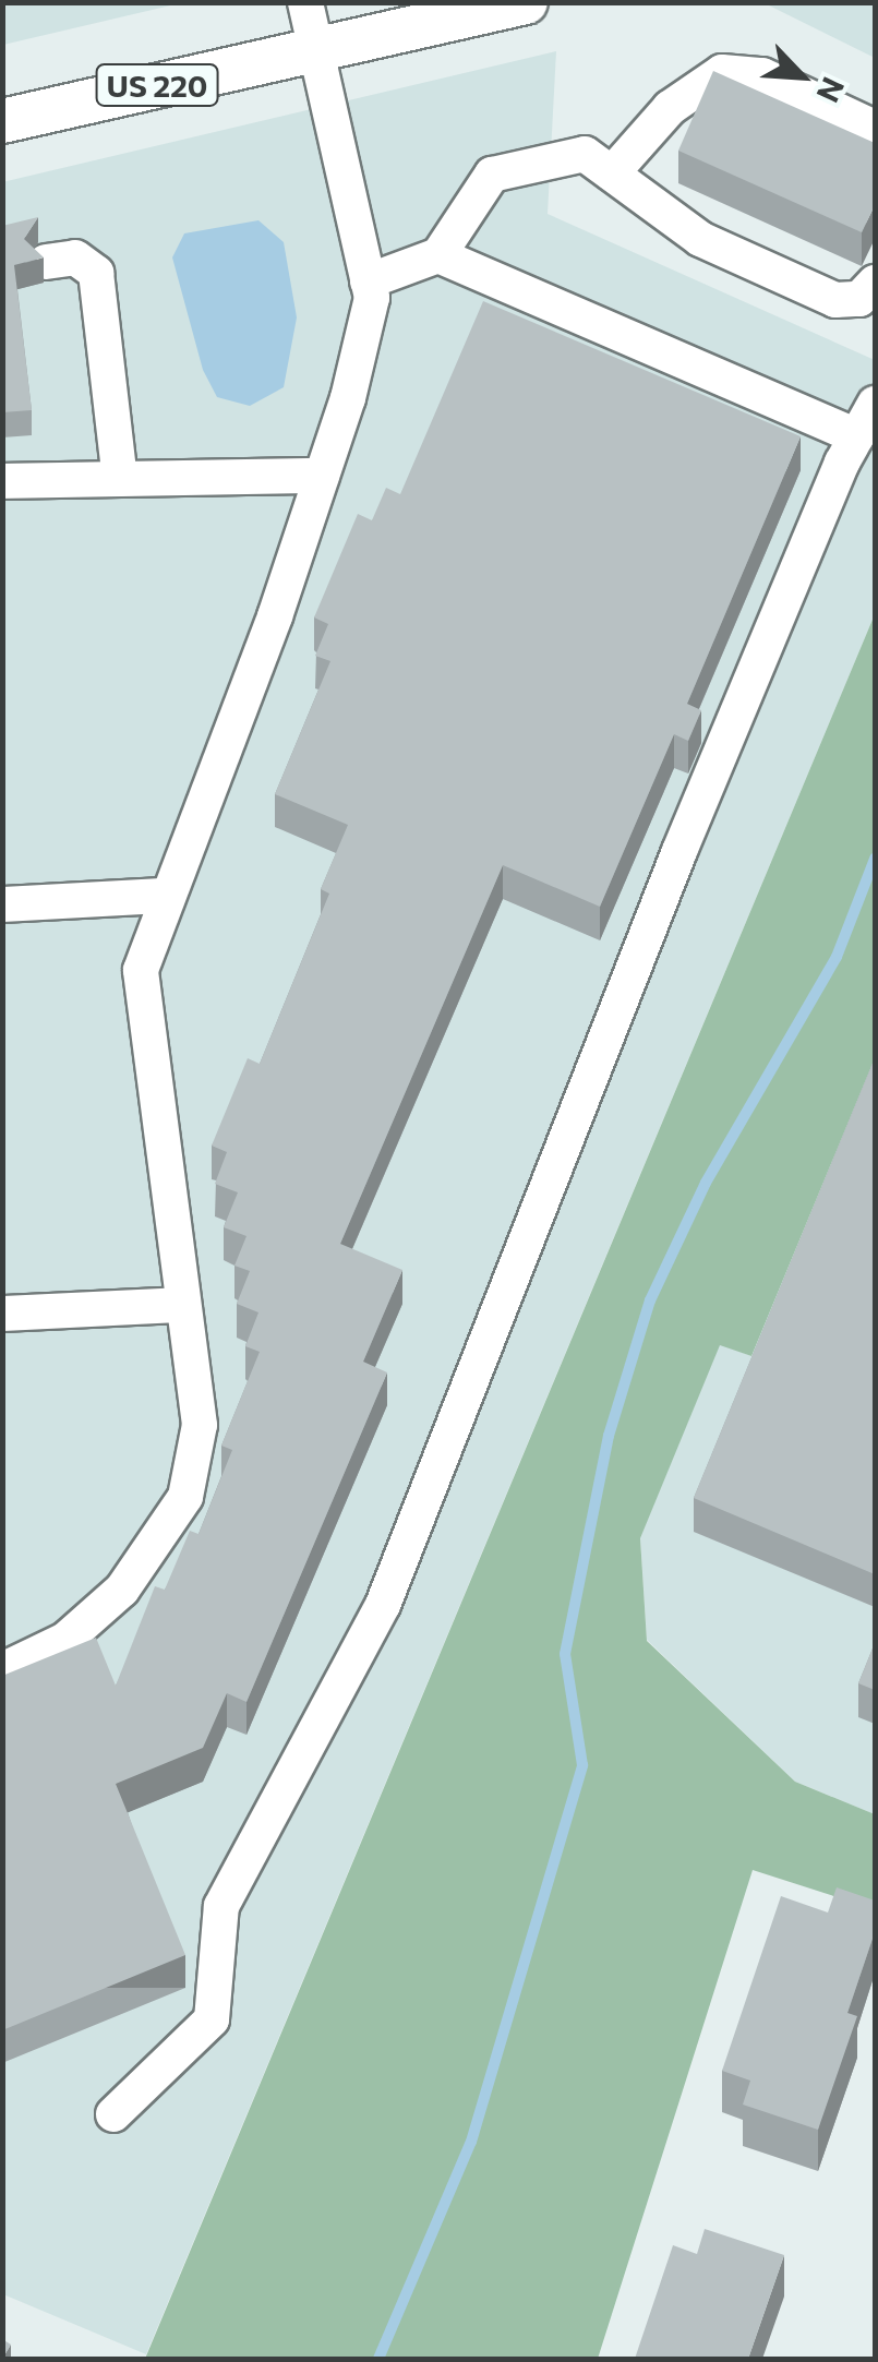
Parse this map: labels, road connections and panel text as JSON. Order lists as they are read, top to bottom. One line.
{"streets":{"main road":["US 220"]},"north":"bottom right"}
